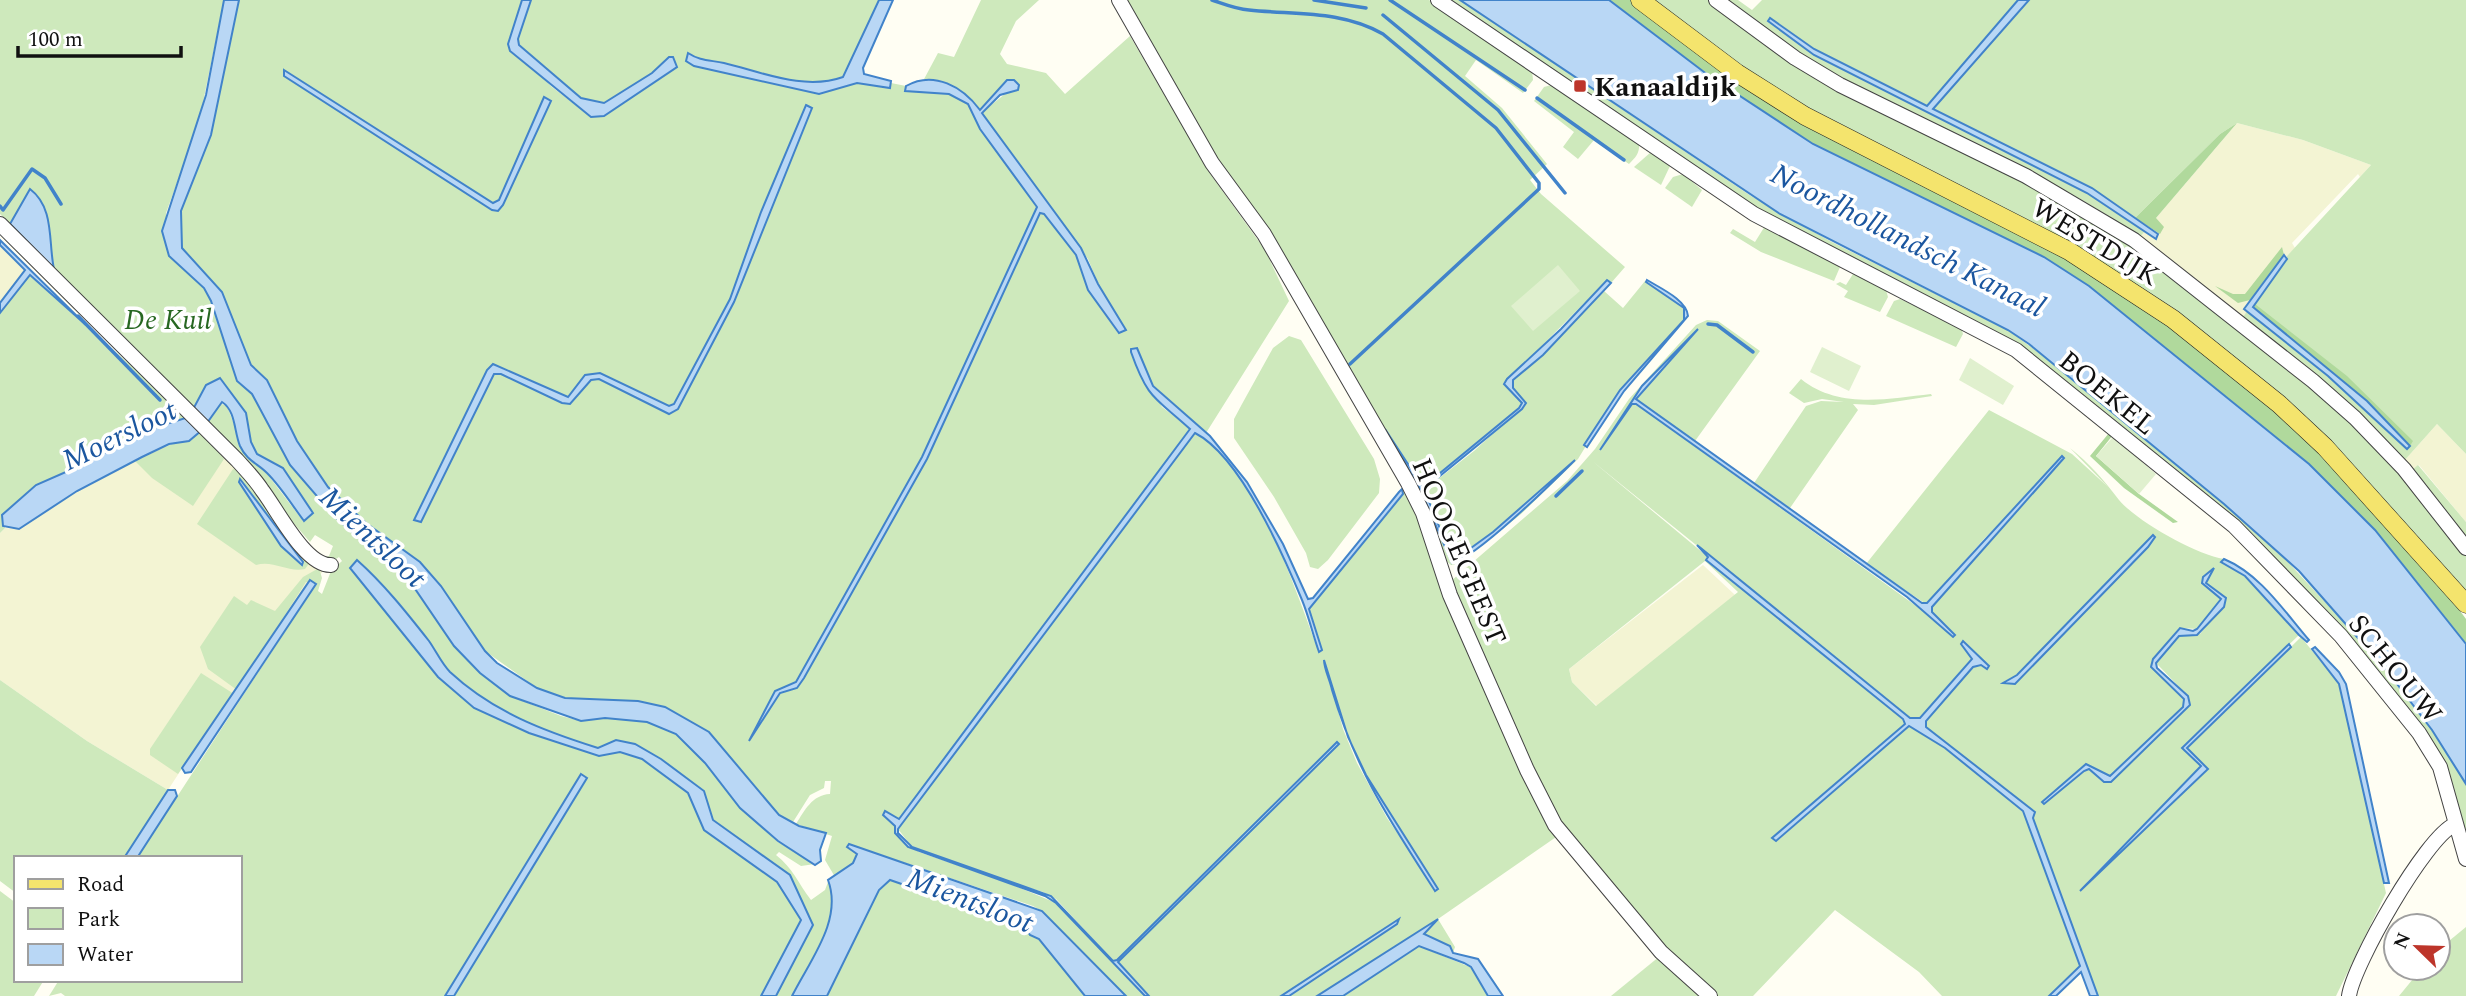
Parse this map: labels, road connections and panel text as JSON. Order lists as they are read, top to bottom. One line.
{"streets":{"main road":["WESTDIJK"],"street":["BOEKEL","HOOGEGEEST","SCHOUW"]},"crossings":[["BOEKEL","SCHOUW"]],"water":["Noordhollandsch Kanaal","Moersloot","Mientsloot"],"parks":["De Kuil"],"places":{"transit":["Kanaaldijk"]},"legend":["Road","Park","Water"],"scale_bar":"100 m","north":"top left"}
